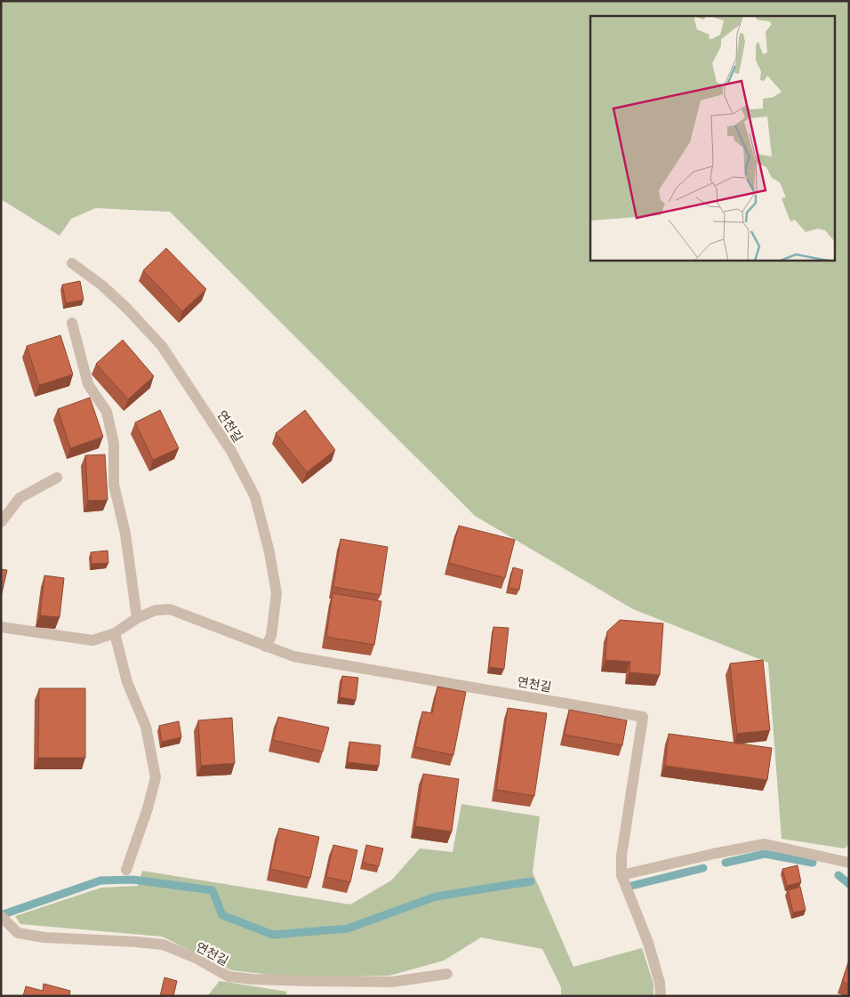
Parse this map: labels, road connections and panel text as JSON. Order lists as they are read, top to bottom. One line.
{"streets":{"street":["연천길"]}}
